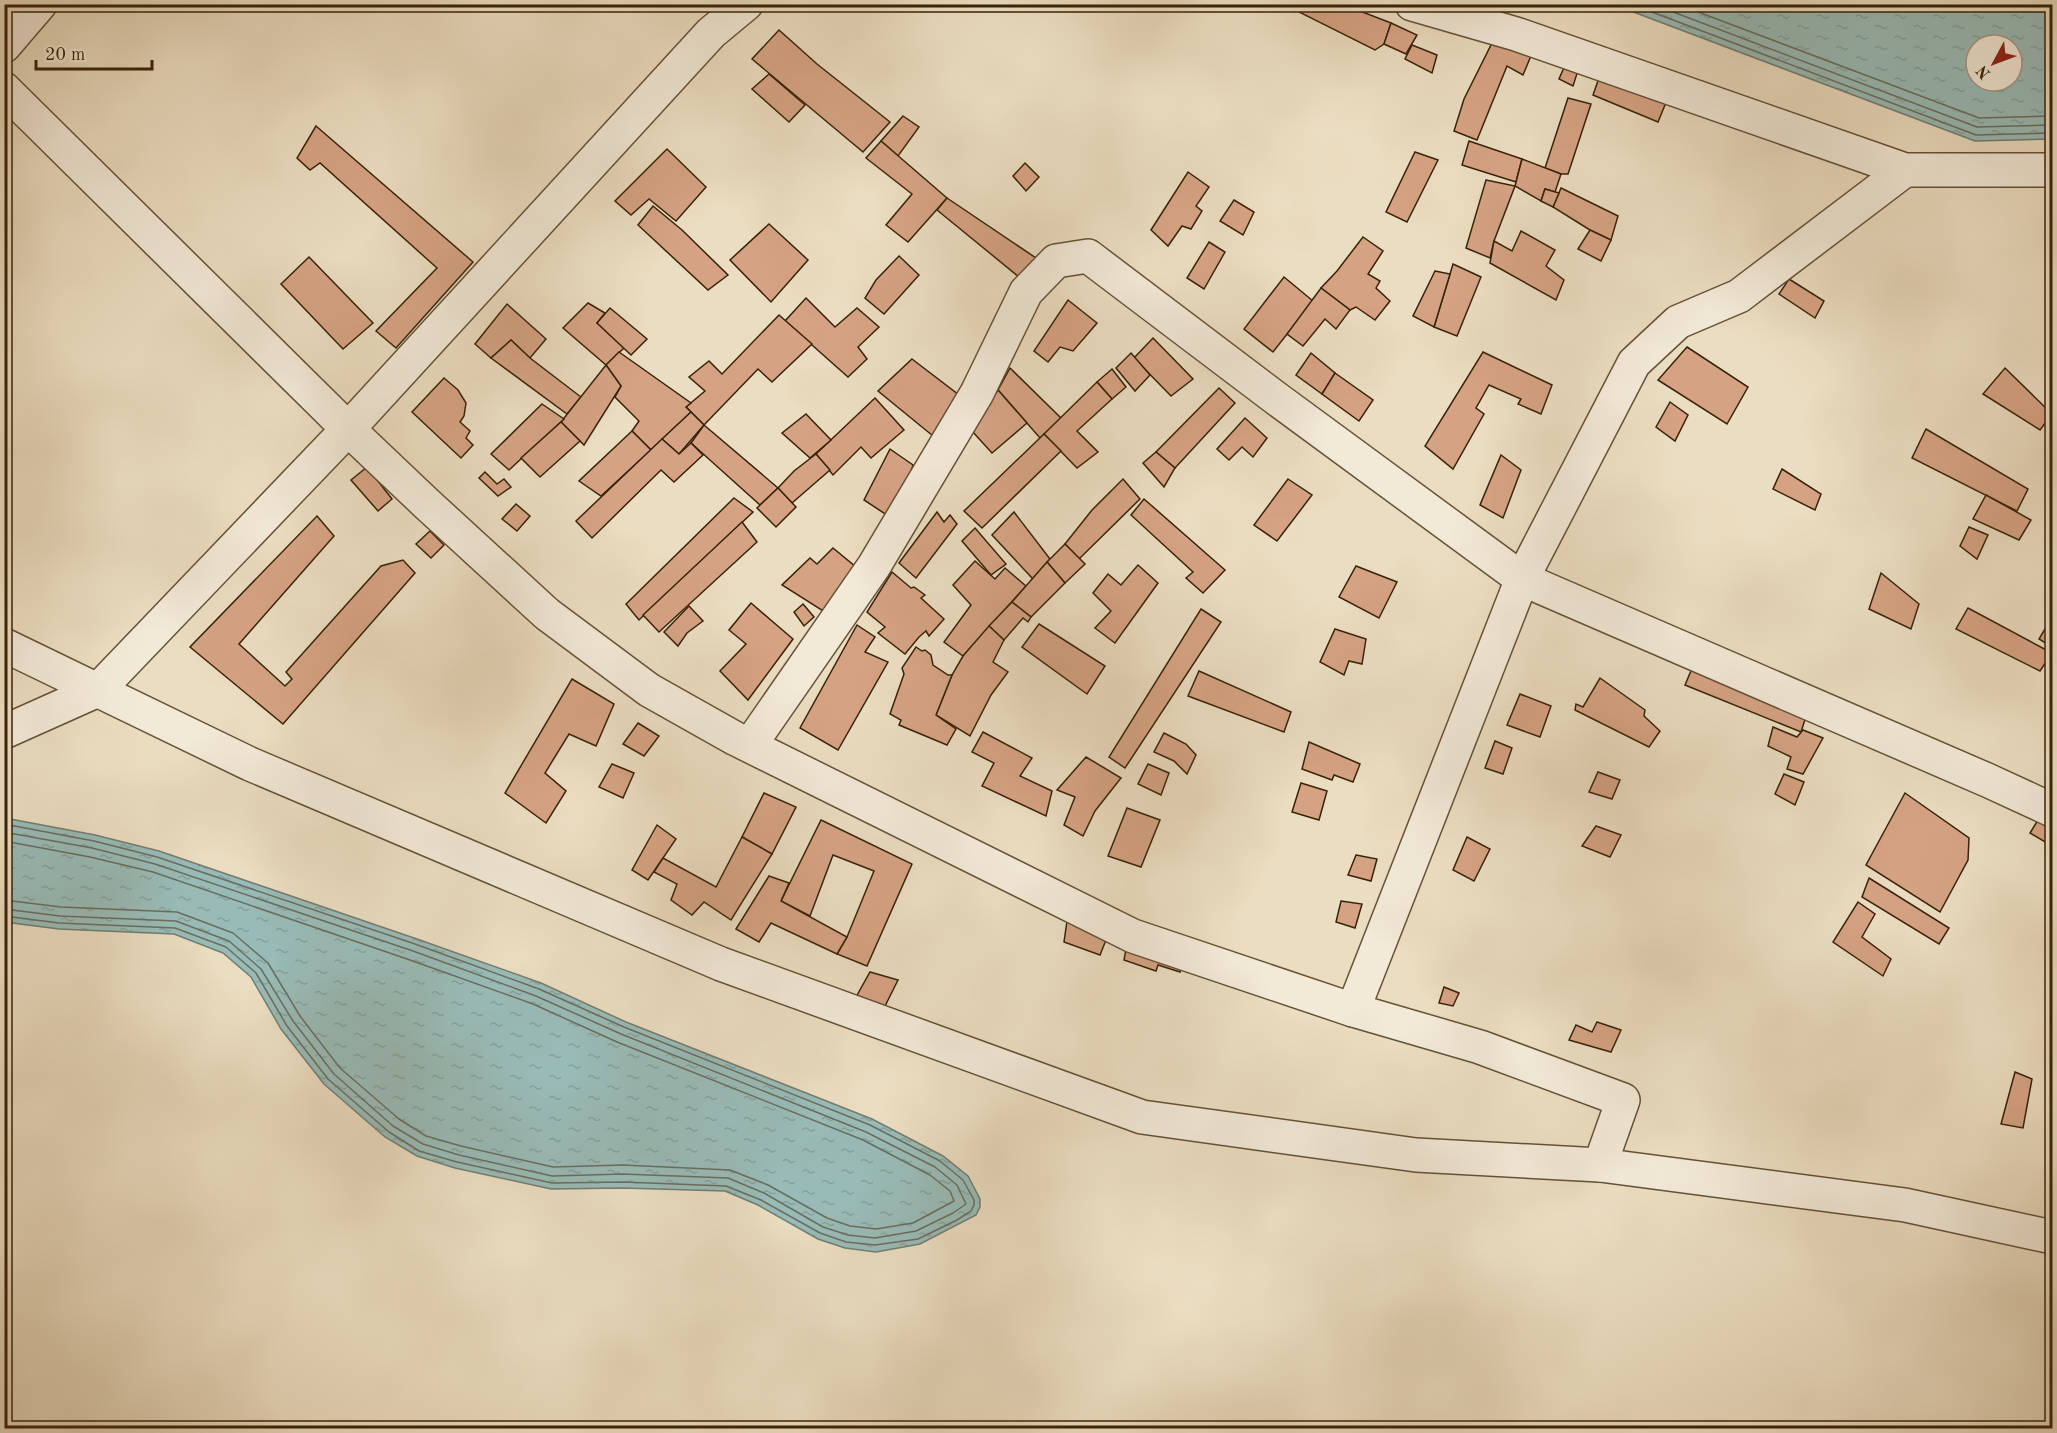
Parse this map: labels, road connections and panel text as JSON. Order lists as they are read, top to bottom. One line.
{"scale_bar":"20 m","north":"bottom left"}
